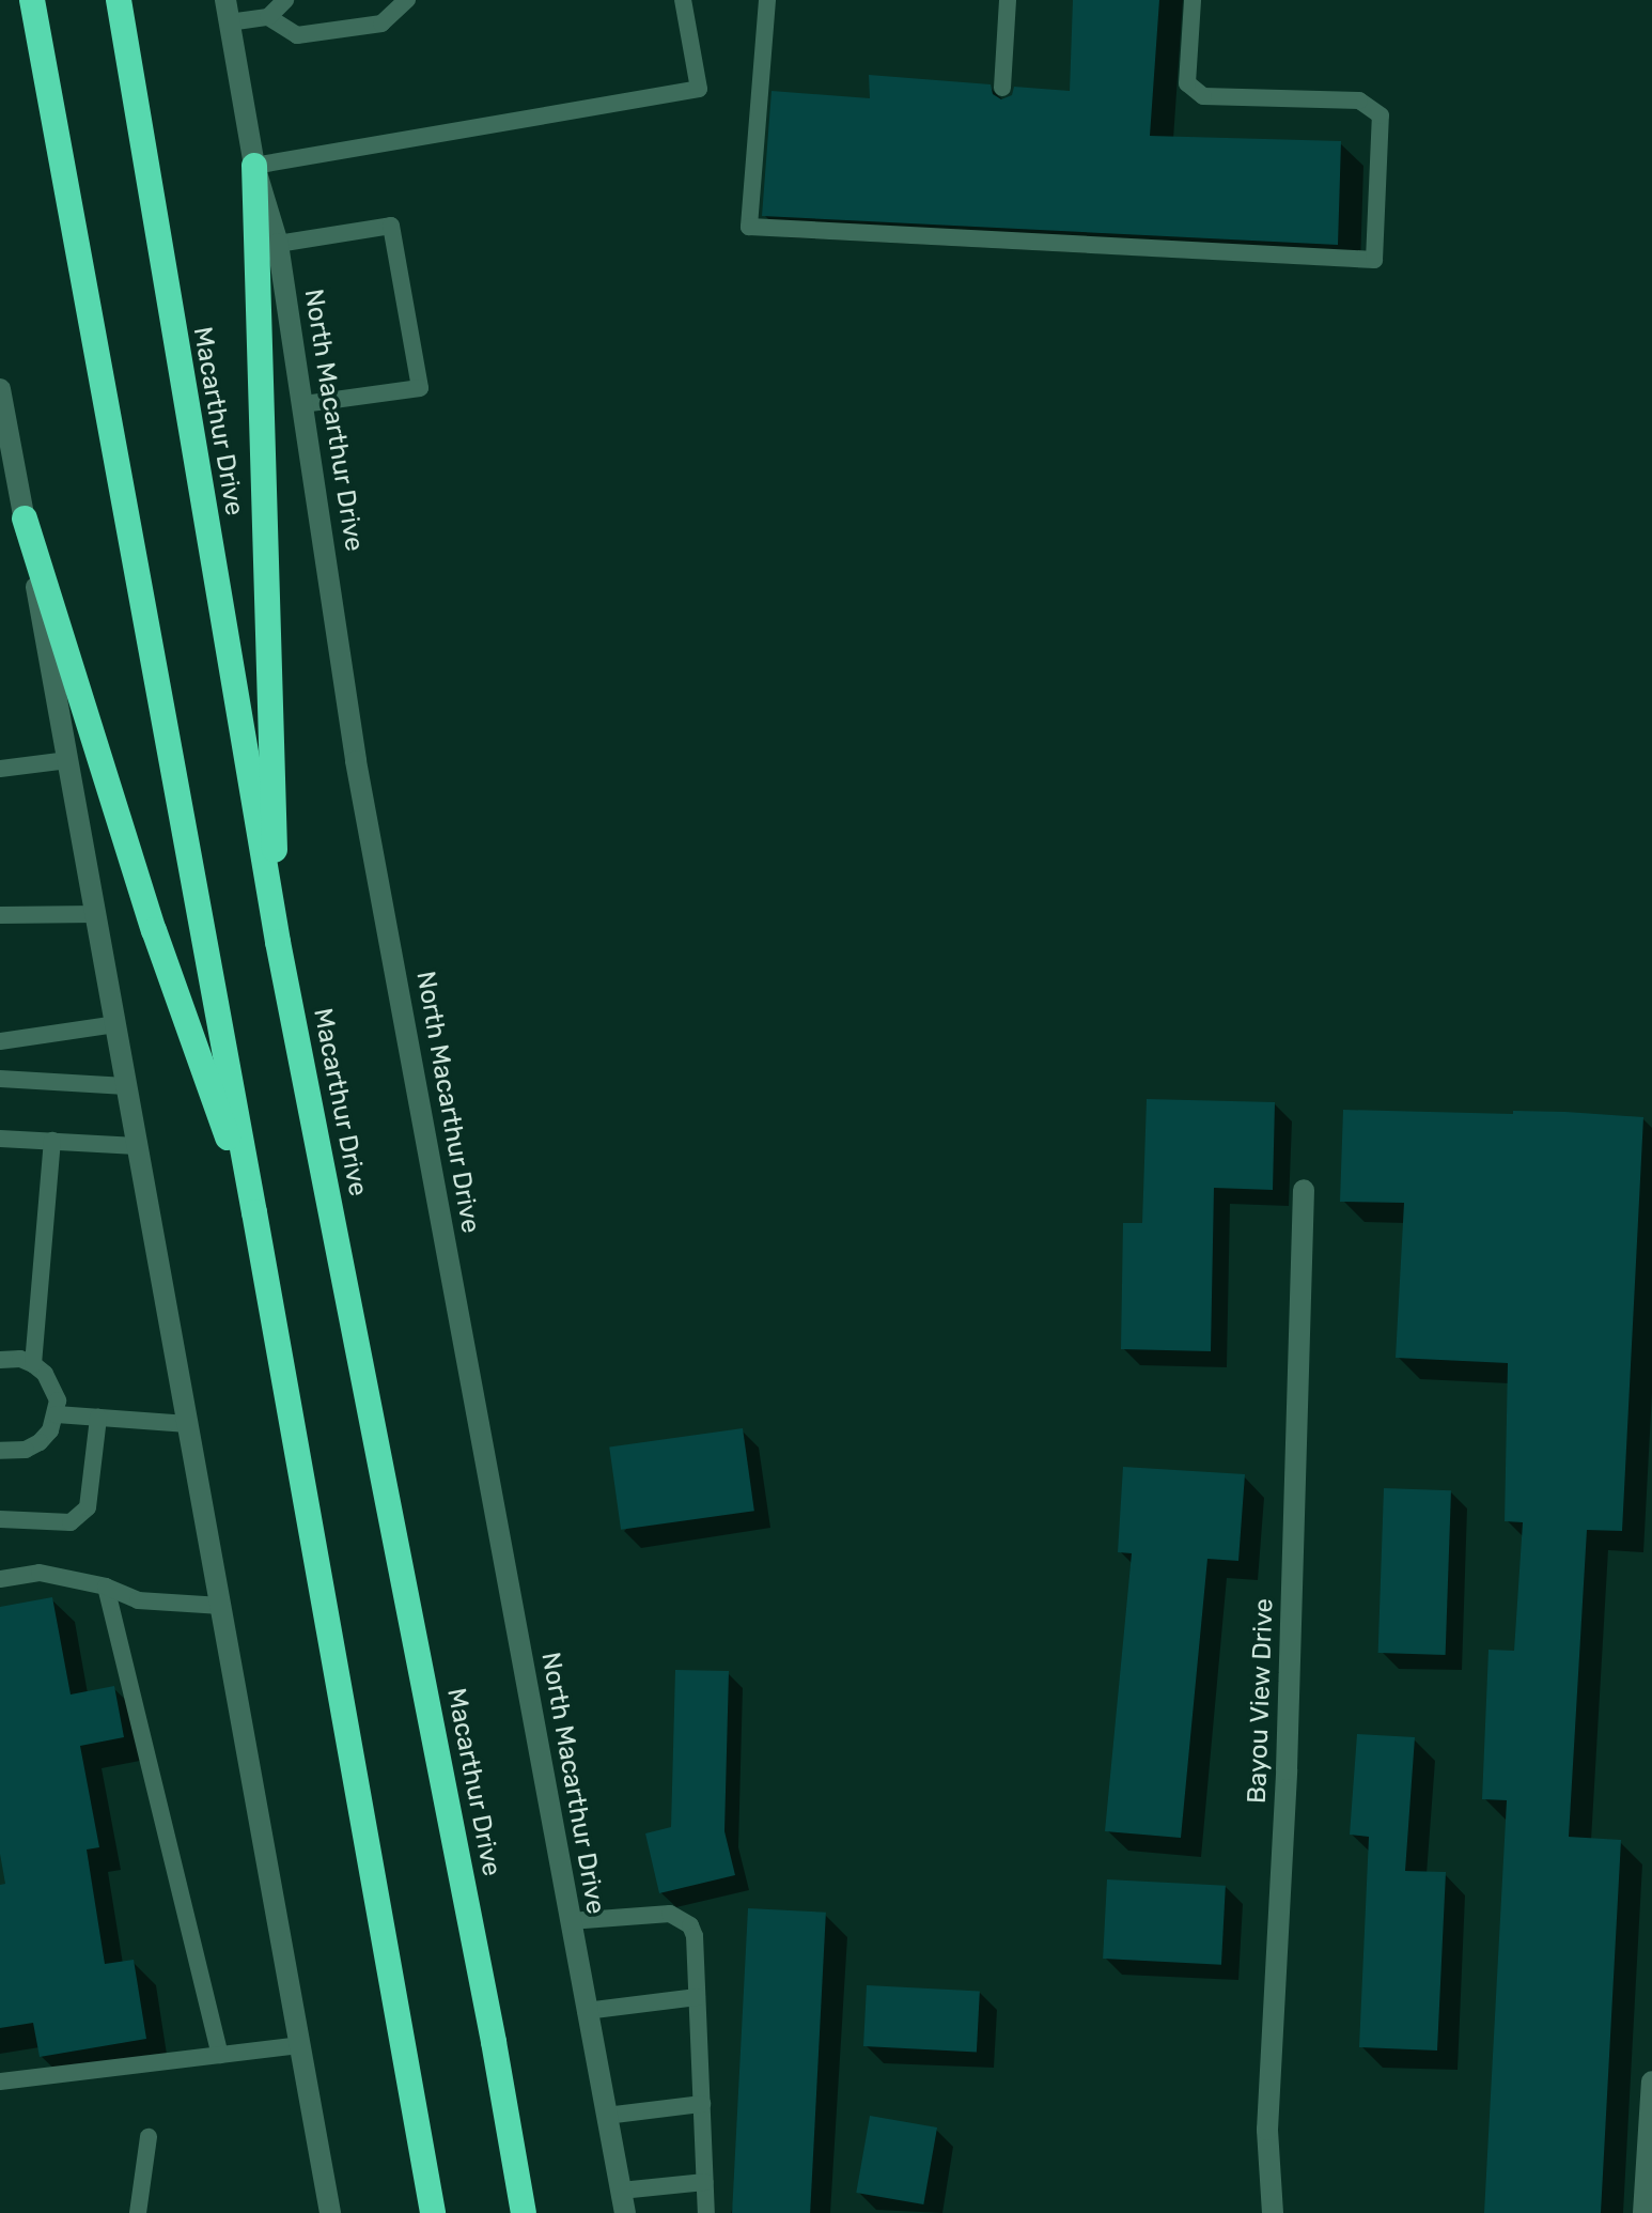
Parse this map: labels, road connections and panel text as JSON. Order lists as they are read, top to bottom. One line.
{"streets":{"highway":["Macarthur Drive"],"street":["North Macarthur Drive","Bayou View Drive"]}}
